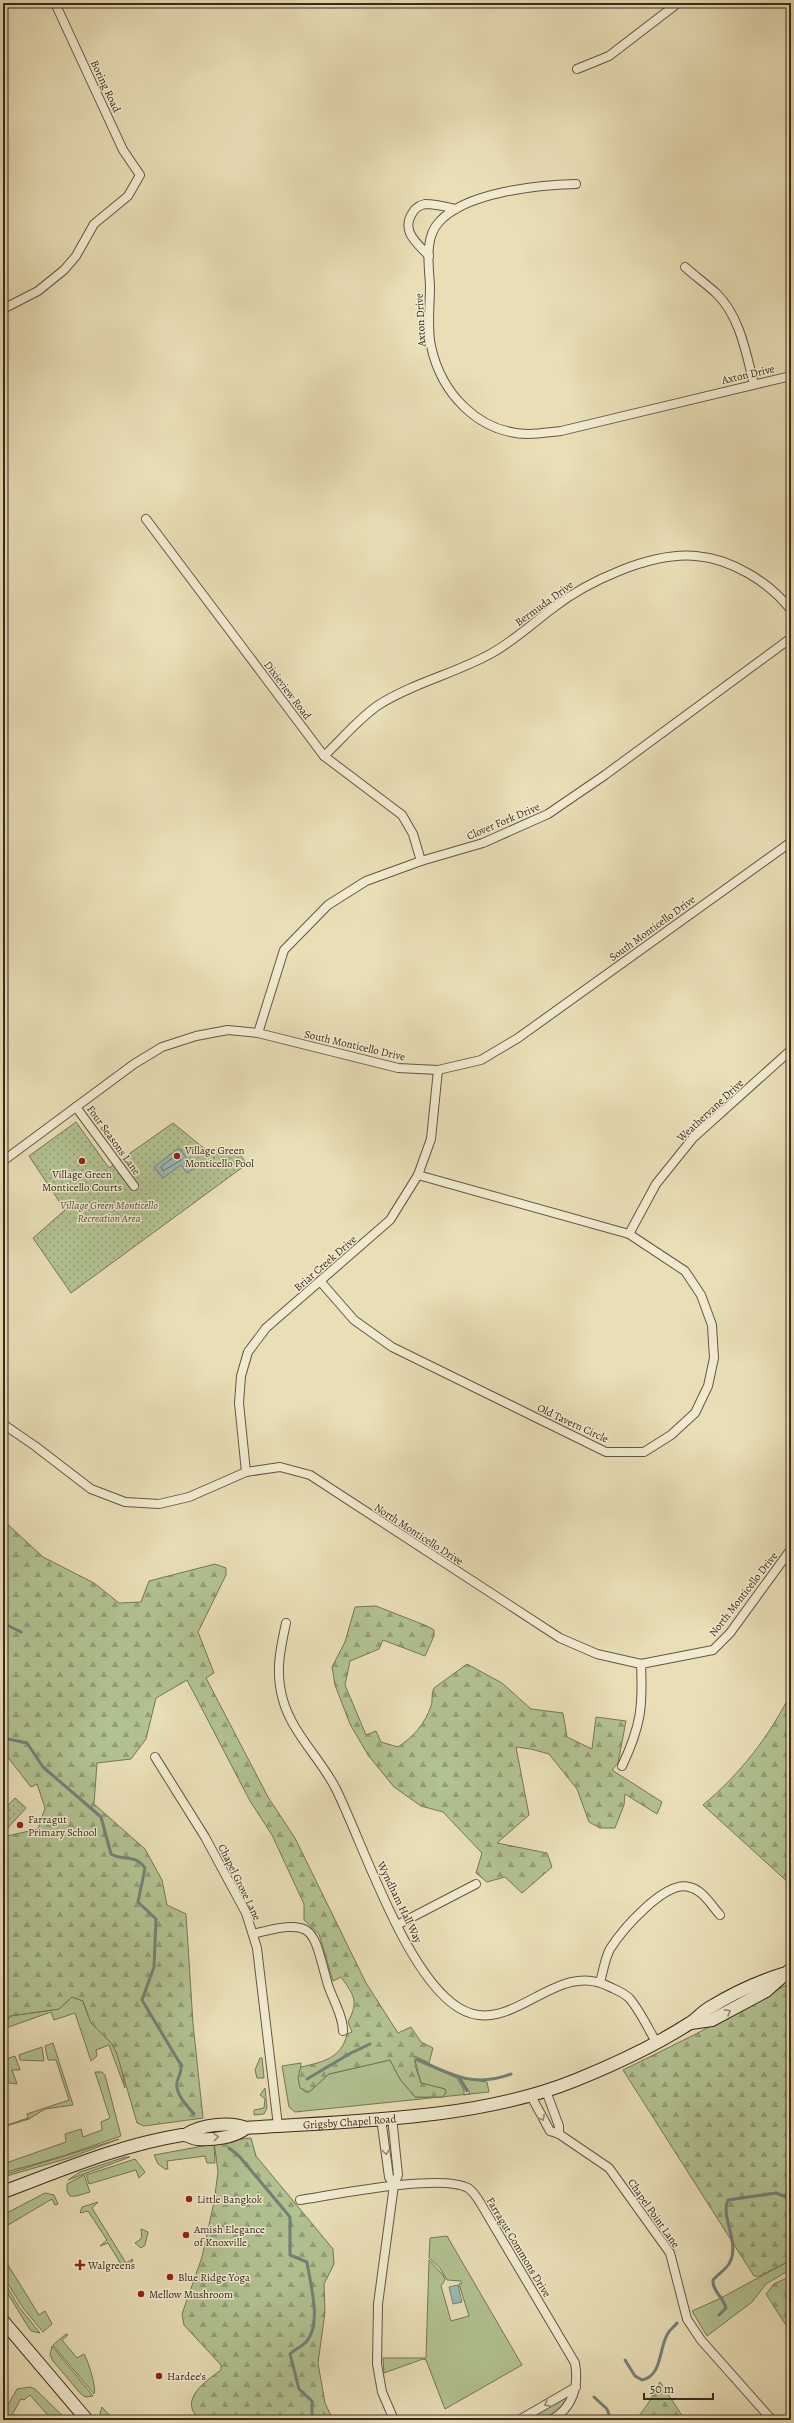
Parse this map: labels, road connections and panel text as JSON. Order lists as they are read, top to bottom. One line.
{"streets":{"street":["Boring Road","Axton Drive","Bermuda Drive","Dixieview Road","Clover Fork Drive","South Monticello Drive","Weathervane Drive","Four Seasons Lane","Briar Creek Drive","Old Tavern Circle","North Monticello Drive","Chapel Grove Lane","Wyndham Hall Way","Grigsby Chapel Road","Chapel Point Lane","Farragut Commons Drive"]},"crossings":[["Bermuda Drive","Dixieview Road"],["Dixieview Road","Clover Fork Drive"],["Clover Fork Drive","South Monticello Drive"],["South Monticello Drive","Four Seasons Lane"],["South Monticello Drive","Briar Creek Drive"],["Weathervane Drive","Old Tavern Circle"],["Briar Creek Drive","Old Tavern Circle"],["Briar Creek Drive","North Monticello Drive"],["Chapel Grove Lane","Grigsby Chapel Road"],["Wyndham Hall Way","Grigsby Chapel Road"],["Grigsby Chapel Road","Chapel Point Lane"]],"parks":["Village Green Monticello Recreation Area"],"places":{"other":["Village Green Monticello Pool","Village Green Monticello Courts","Farragut Primary School","Little Bangkok","Amish Elegance of Knoxville","Blue Ridge Yoga","Mellow Mushroom","Hardee's"],"health":["Walgreens"]},"scale_bar":"50 m"}
